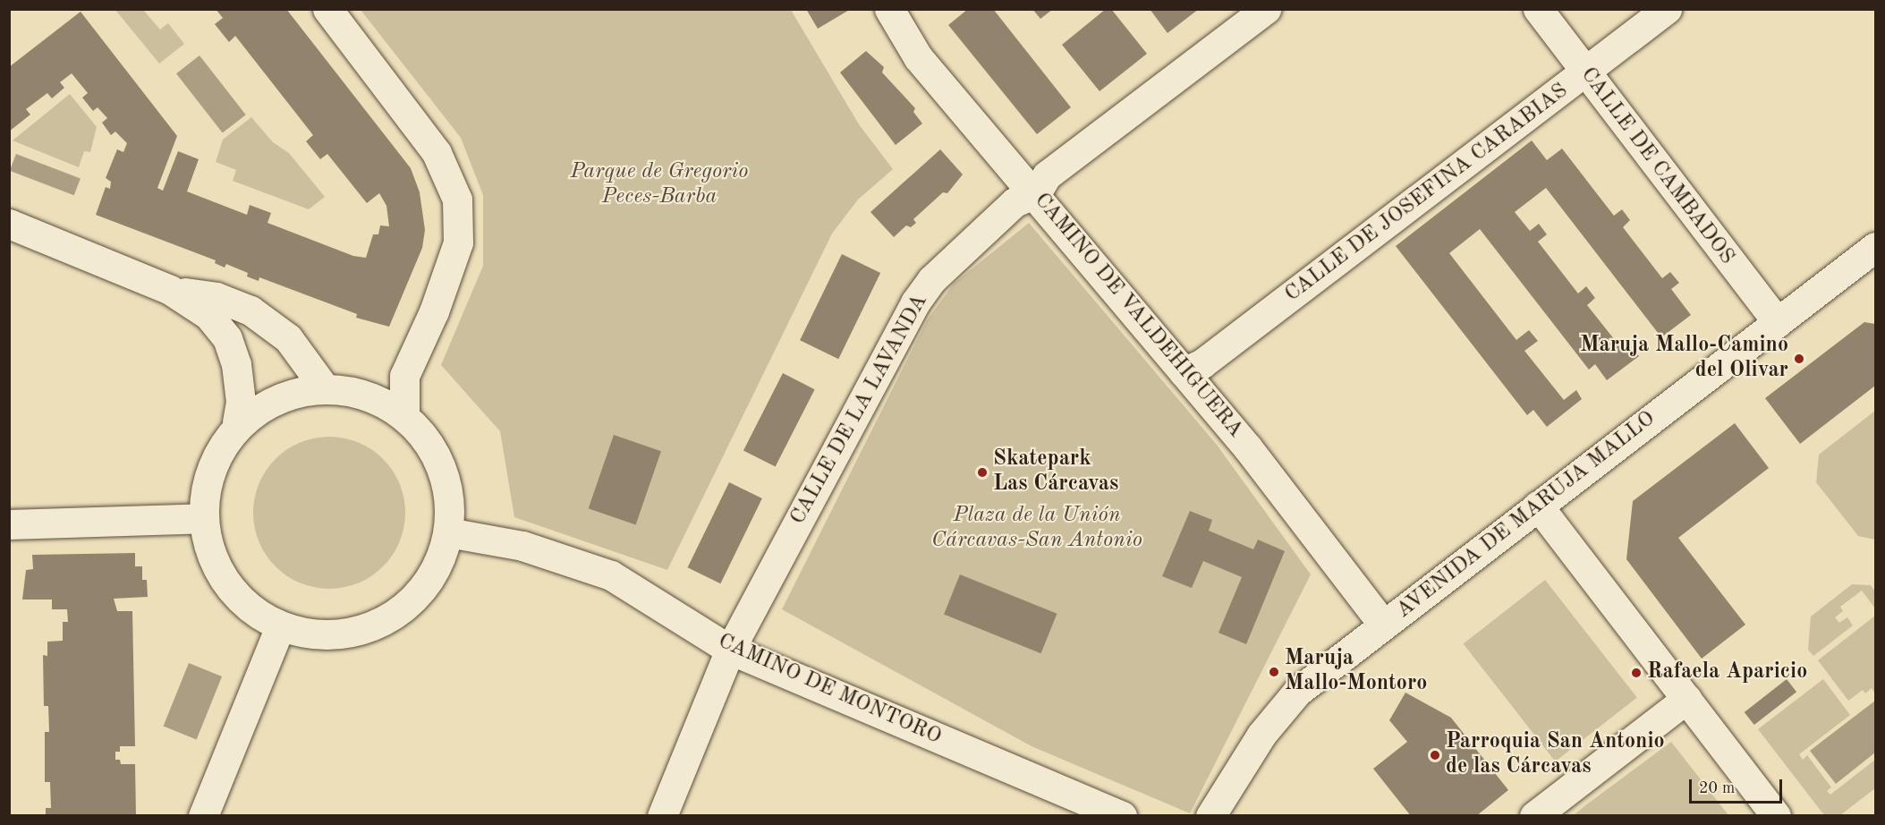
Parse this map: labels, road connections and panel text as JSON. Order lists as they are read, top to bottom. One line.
{"streets":{"street":["CALLE DE CAMBADOS","CALLE DE JOSEFINA CARABIAS","CAMINO DE VALDEHIGUERA","CALLE DE LA LAVANDA","AVENIDA DE MARUJA MALLO","CAMINO DE MONTORO"]},"crossings":[["CALLE DE CAMBADOS","CALLE DE JOSEFINA CARABIAS"],["CALLE DE CAMBADOS","AVENIDA DE MARUJA MALLO"],["CALLE DE JOSEFINA CARABIAS","CAMINO DE VALDEHIGUERA"],["CAMINO DE VALDEHIGUERA","CALLE DE LA LAVANDA"],["CAMINO DE VALDEHIGUERA","AVENIDA DE MARUJA MALLO"],["CALLE DE LA LAVANDA","CAMINO DE MONTORO"]],"parks":["Parque de Gregorio Peces-Barba","Plaza de la Unión Cárcavas-San Antonio"],"places":["Maruja Mallo-Camino del Olivar","Skatepark Las Cárcavas","Maruja Mallo-Montoro","Rafaela Aparicio","Parroquia San Antonio de las Cárcavas"],"scale_bar":"20 m"}
